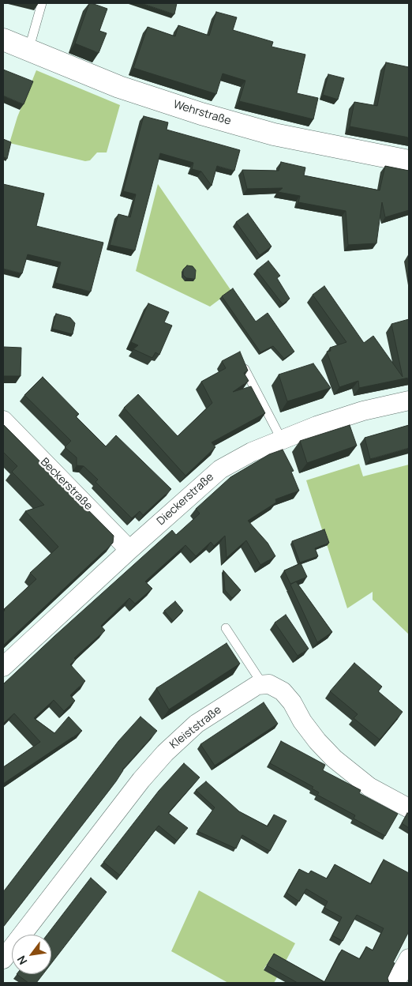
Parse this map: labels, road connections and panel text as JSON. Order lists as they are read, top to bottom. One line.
{"streets":{"street":["Wehrstraße","Beckerstraße","Dieckerstraße","Kleiststraße"]},"crossings":[["Beckerstraße","Dieckerstraße"]],"north":"bottom left"}
